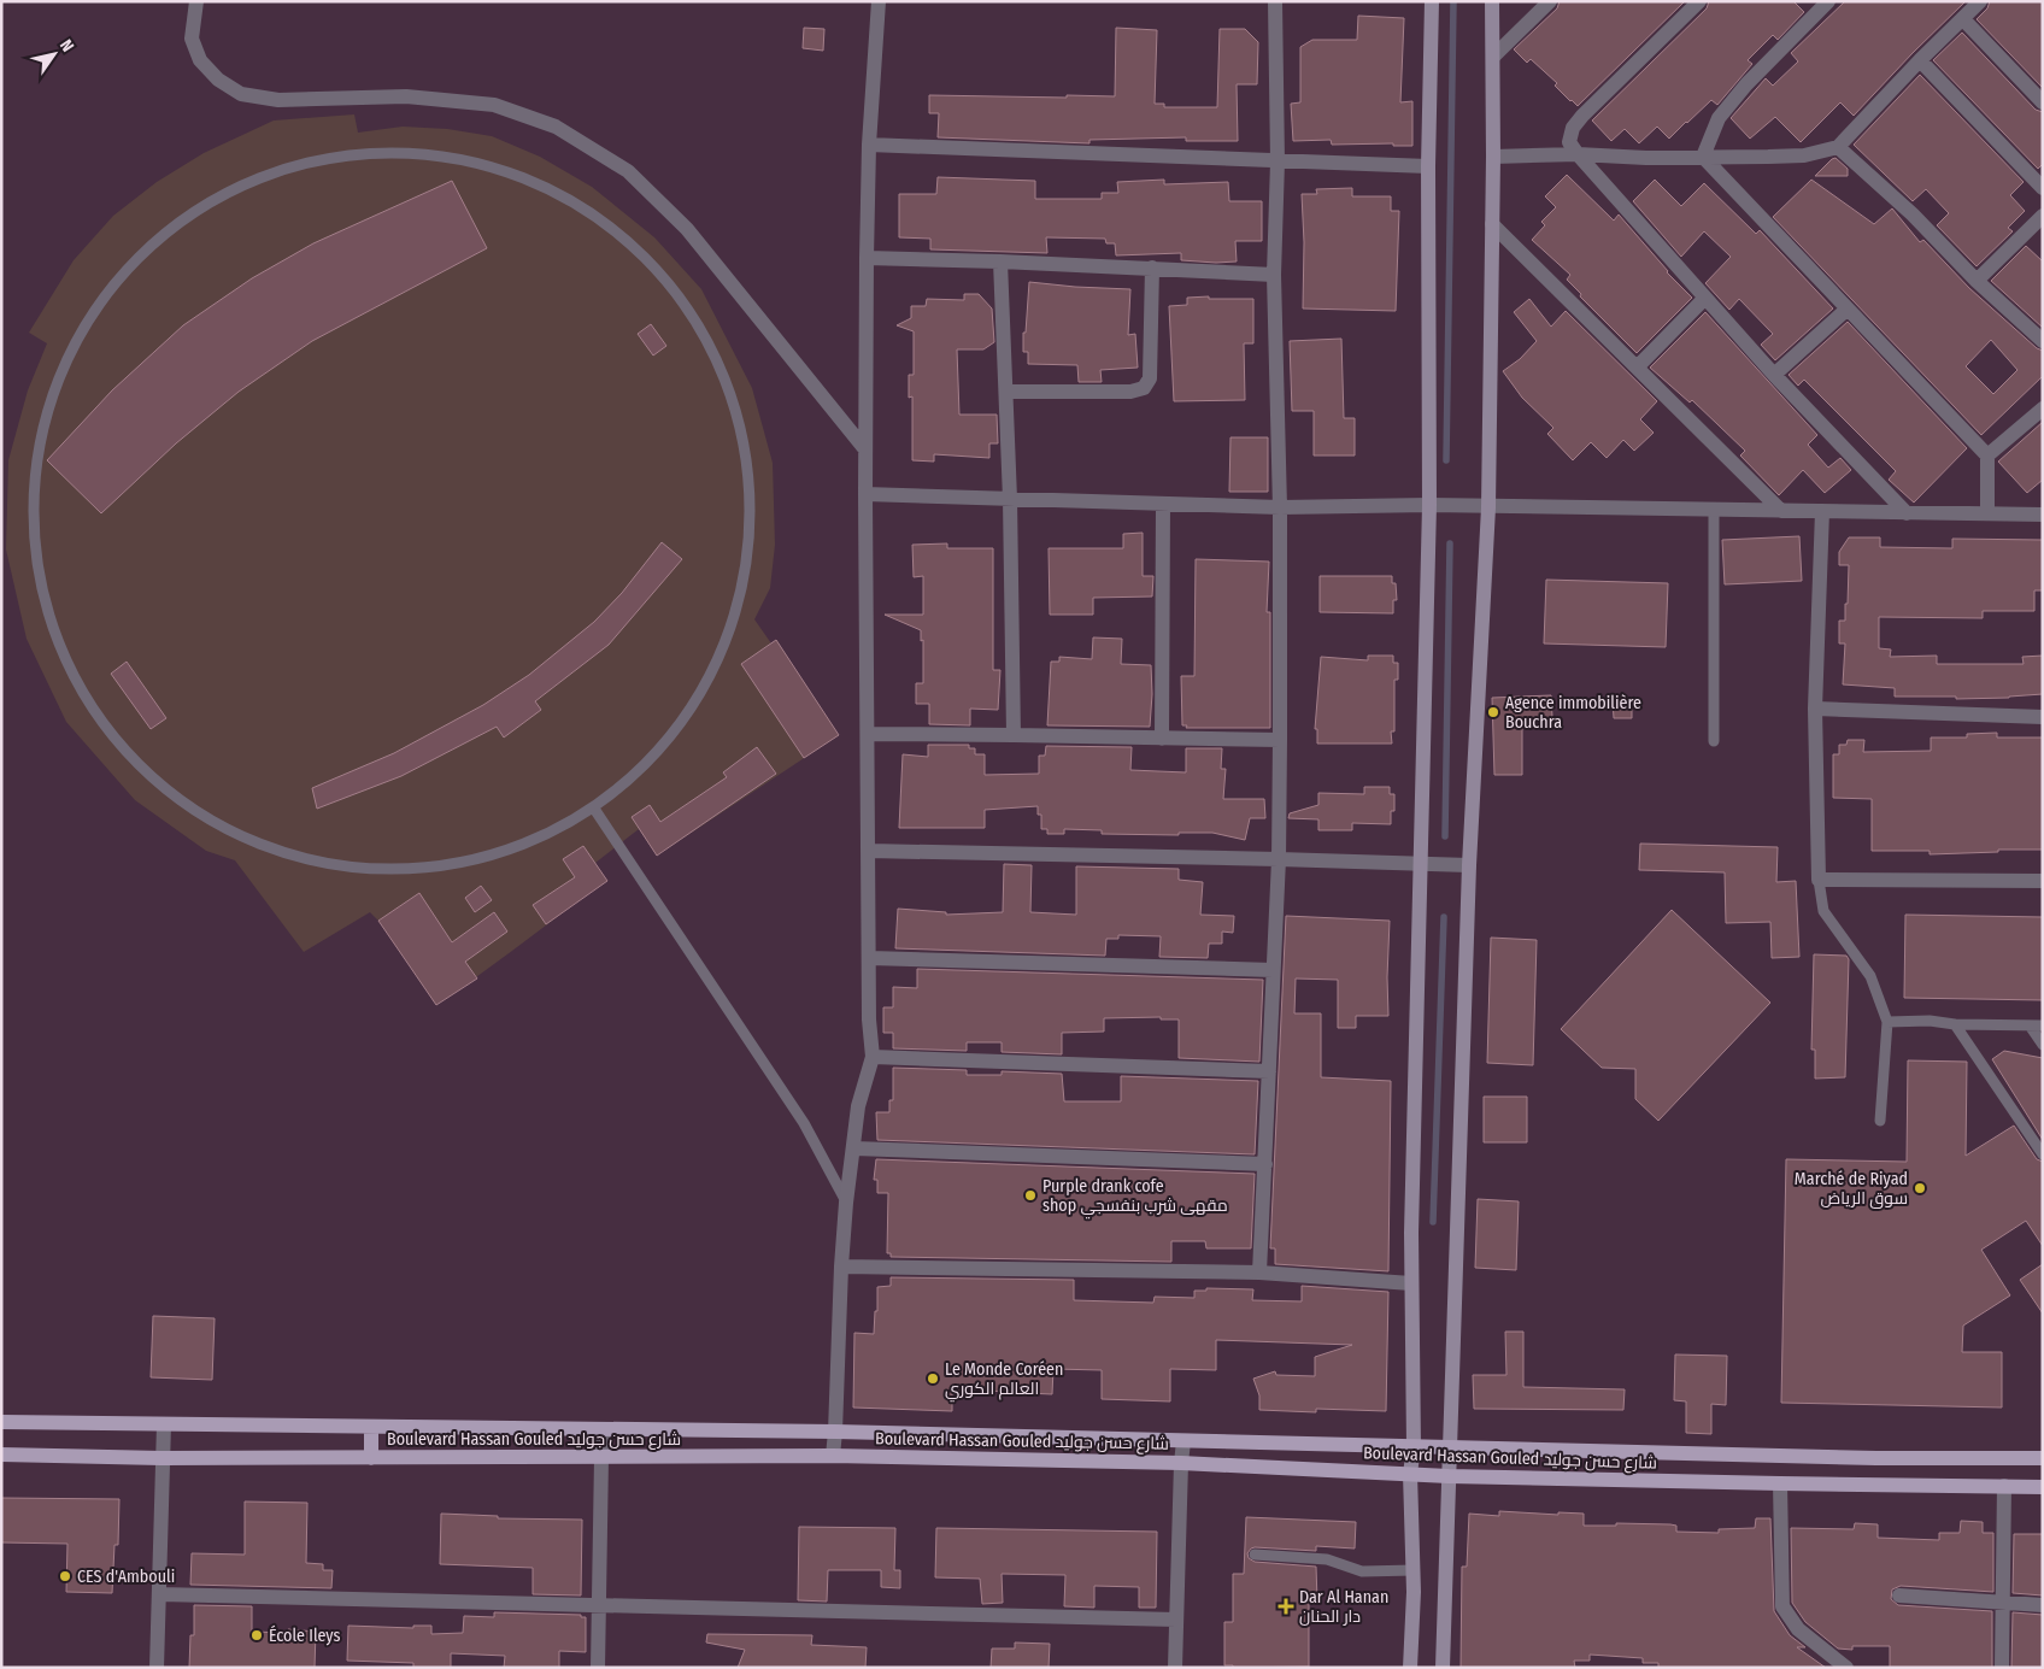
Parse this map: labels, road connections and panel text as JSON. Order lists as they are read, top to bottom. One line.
{"streets":{"main road":["Boulevard Hassan Gouled شارع حسن جوليد"]},"places":{"other":["Agence immobilière Bouchra","Marché de Riyad سوق الرياض","Purple drank cofe shop مقهى شرب بنفسجي","Le Monde Coréen العالم الكوري","CES d'Ambouli","École Ileys"],"health":["Dar Al Hanan دار الحنان"]},"north":"top right"}
